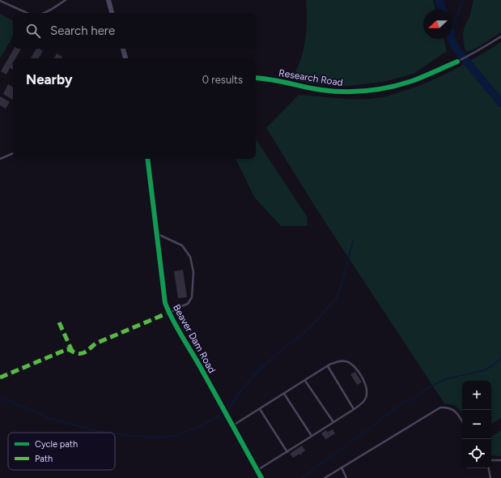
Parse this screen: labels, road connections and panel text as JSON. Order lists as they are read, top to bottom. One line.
{"streets":{"street":["Beaver Dam Road"],"lane":["Research Road"]},"legend":["Cycle path","Path"],"north":"left","page":{"search":"Search here","heading":["Nearby","0 results"],"map_buttons":["+","−"]}}
